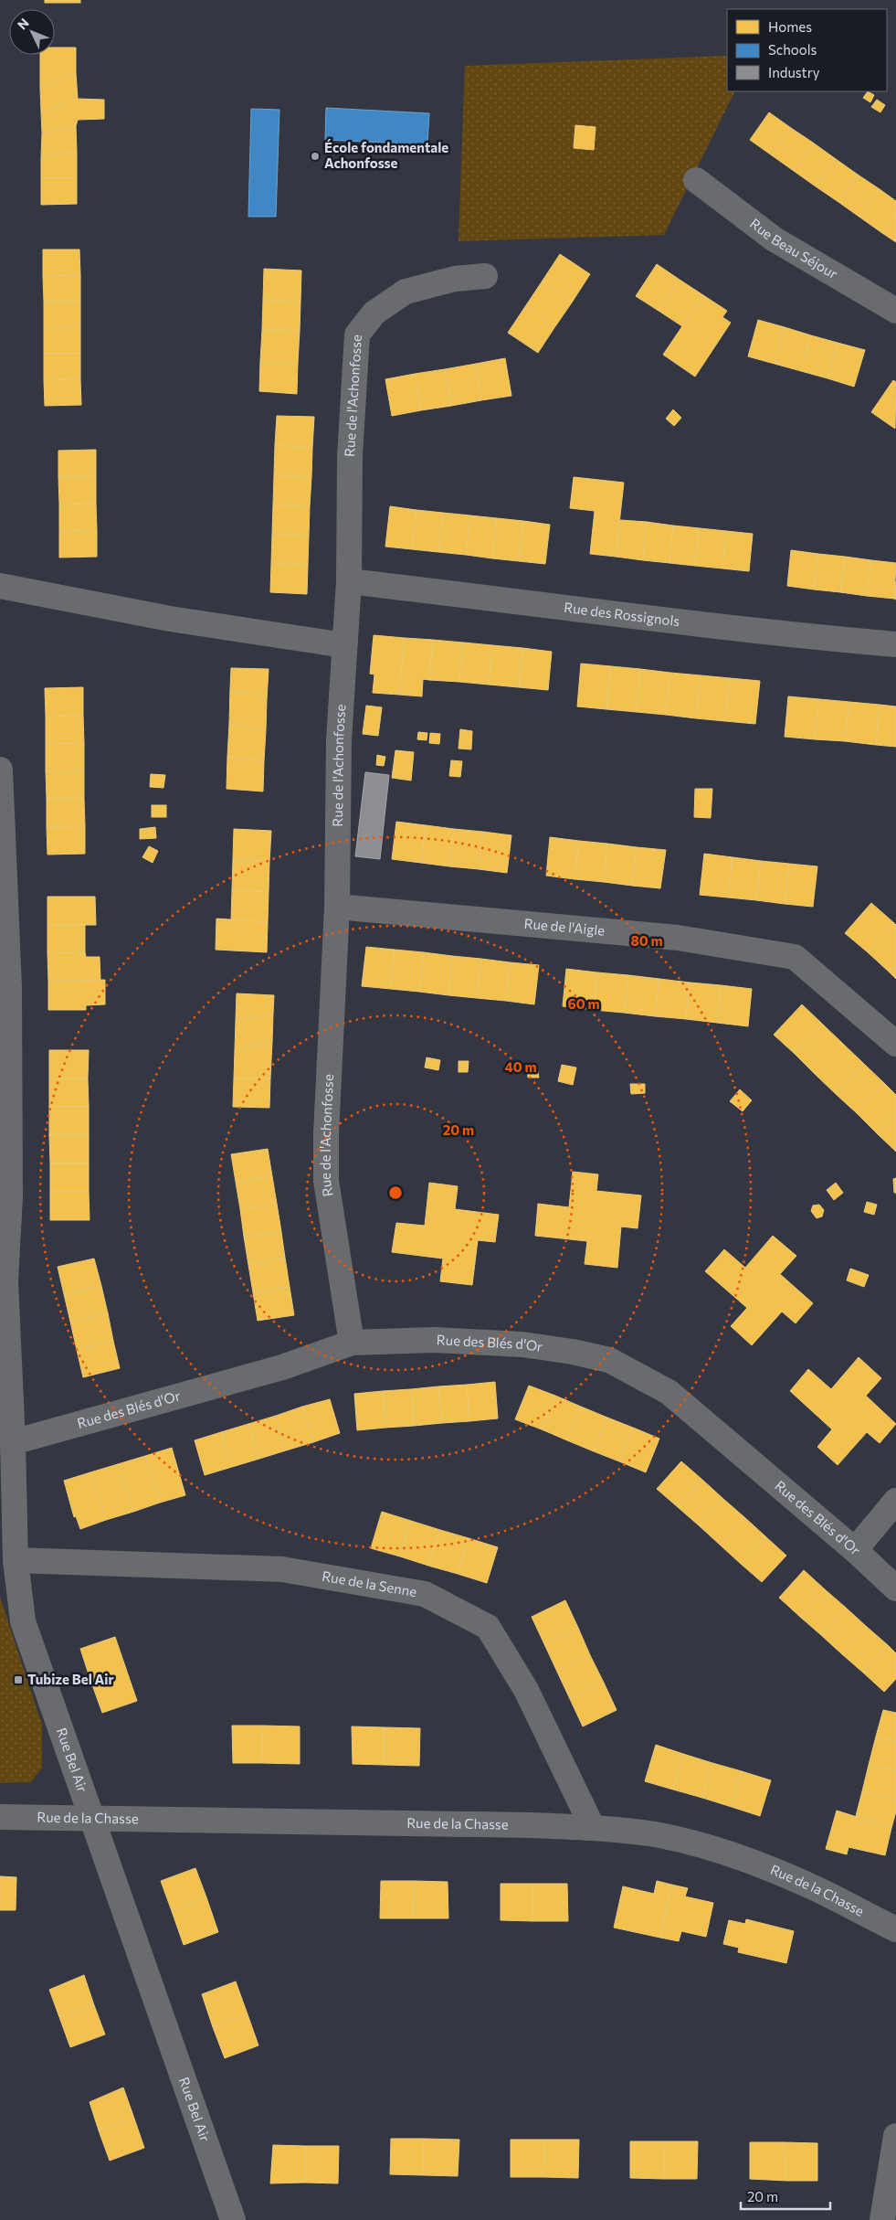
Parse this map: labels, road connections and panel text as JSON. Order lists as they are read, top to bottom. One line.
{"streets":{"street":["Rue Beau Séjour","Rue de l'Achonfosse","Rue des Rossignols","Rue de l'Aigle","Rue des Blés d'Or","Rue de la Senne","Rue Bel Air","Rue de la Chasse"]},"crossings":[["Rue de l'Achonfosse","Rue des Rossignols"],["Rue de l'Achonfosse","Rue de l'Aigle"],["Rue de l'Achonfosse","Rue des Blés d'Or"],["Rue des Blés d'Or","Rue Bel Air"],["Rue de la Senne","Rue Bel Air"],["Rue de la Senne","Rue de la Chasse"],["Rue Bel Air","Rue de la Chasse"]],"places":{"other":["École fondamentale Achonfosse"],"transit":["Tubize Bel Air"]},"legend":["Homes","Schools","Industry"],"scale_bar":"20 m","north":"top left","rings":["80 m","60 m","40 m","20 m"]}
